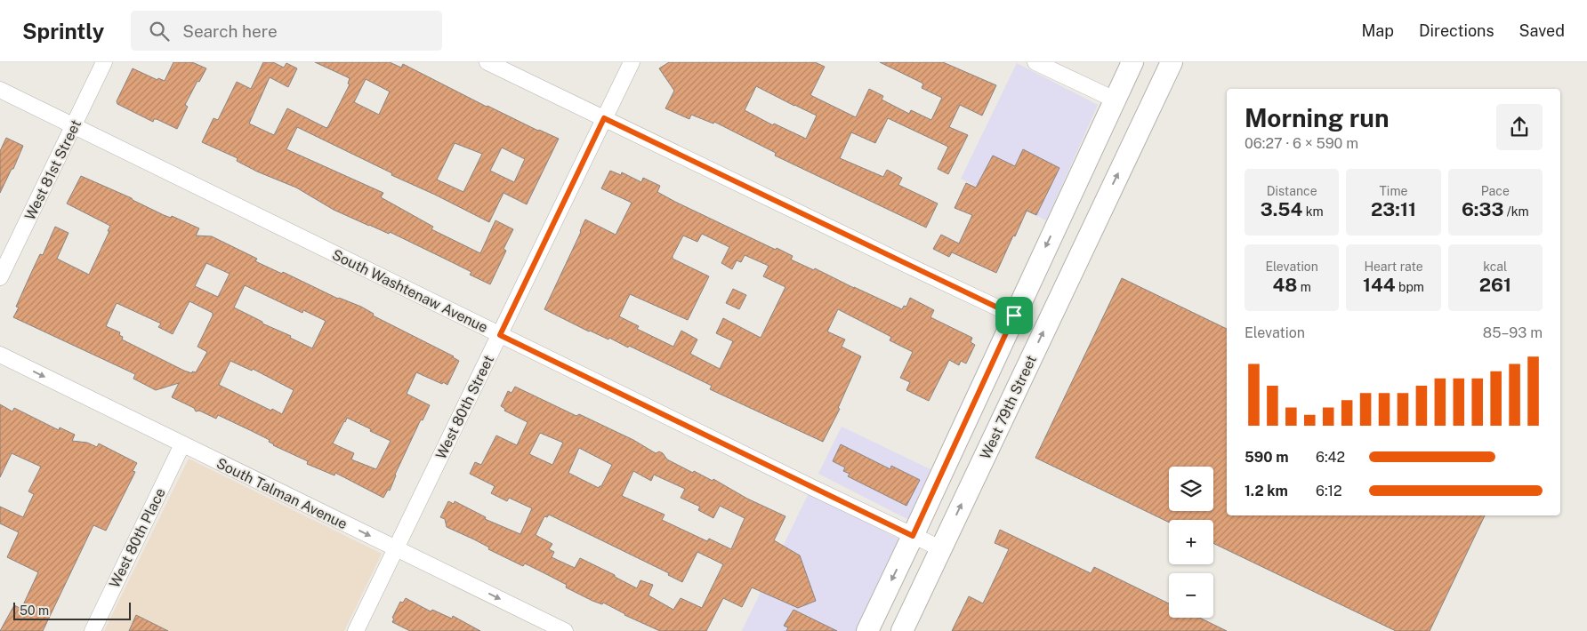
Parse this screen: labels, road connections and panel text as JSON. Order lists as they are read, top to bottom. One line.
{"streets":{"main road":["West 79th Street"],"street":["West 81st Street","South Washtenaw Avenue","West 80th Street","South Talman Avenue","West 80th Place"]},"crossings":[["West 81st Street","South Washtenaw Avenue"],["South Washtenaw Avenue","West 80th Street"],["South Washtenaw Avenue","West 79th Street"],["West 80th Street","South Talman Avenue"],["South Talman Avenue","West 80th Place"]],"one_way":["South Talman Avenue"],"scale_bar":"50 m","page":{"header":"Sprintly","search":"Search here","nav":["Map","Directions","Saved"],"heading":["Morning run","06:27 · 6 × 590 m"],"stats":[["Distance","3.54 km"],["Time","23:11"],["Pace","6:33 /km"],["Elevation","48 m"],["Heart rate","144 bpm"],["kcal","261"]],"chart":["Elevation","85–93 m"],"list":[{"name":"590 m","note":"6:42"},{"name":"1.2 km","note":"6:12"}],"map_buttons":["+","−"],"scale":"50 m"}}
